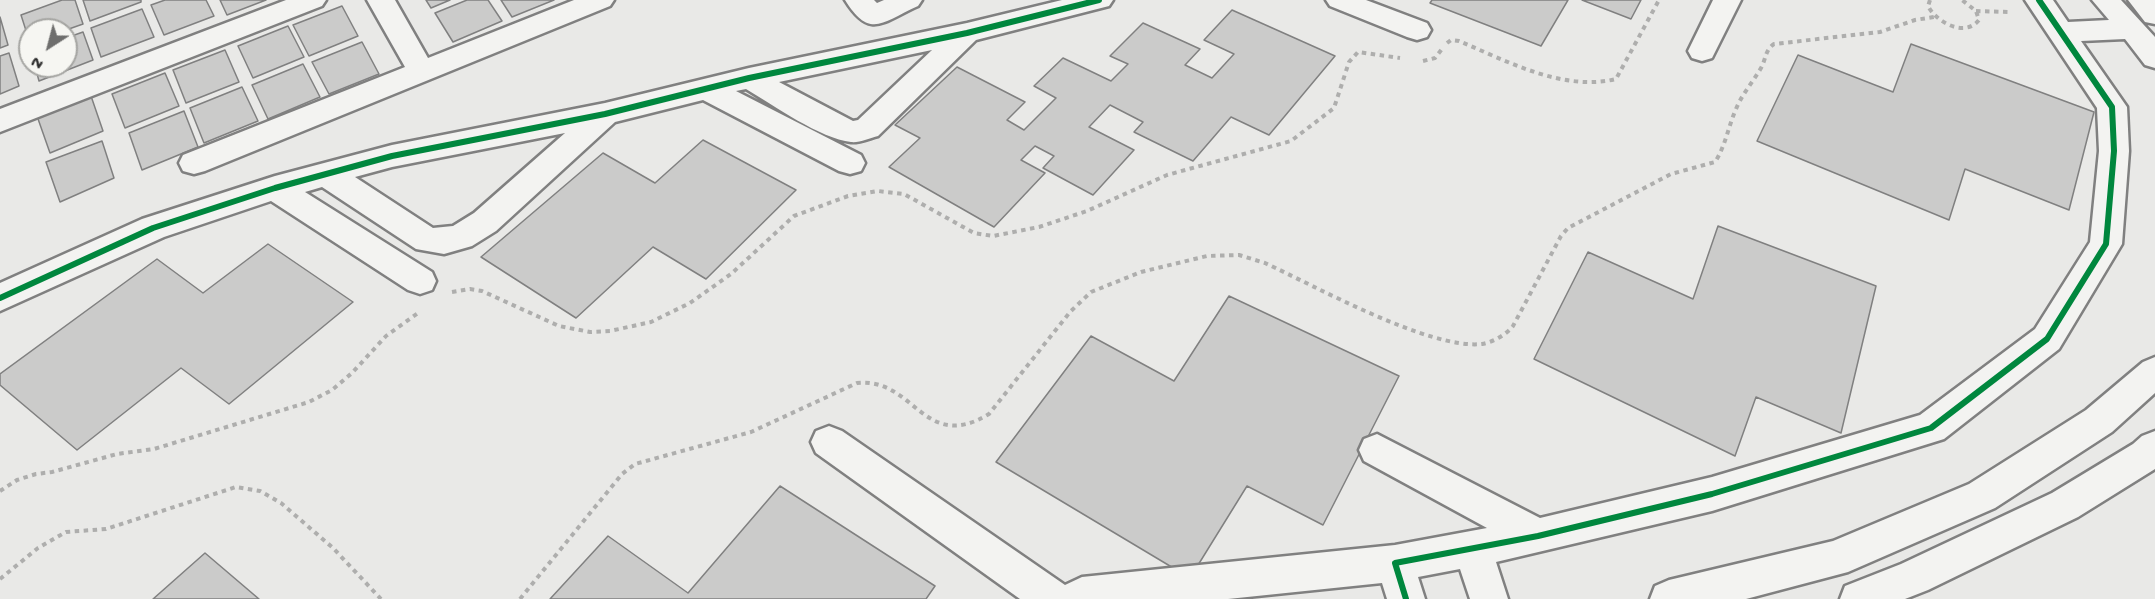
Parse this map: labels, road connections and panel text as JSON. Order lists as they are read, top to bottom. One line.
{"north":"bottom left"}
